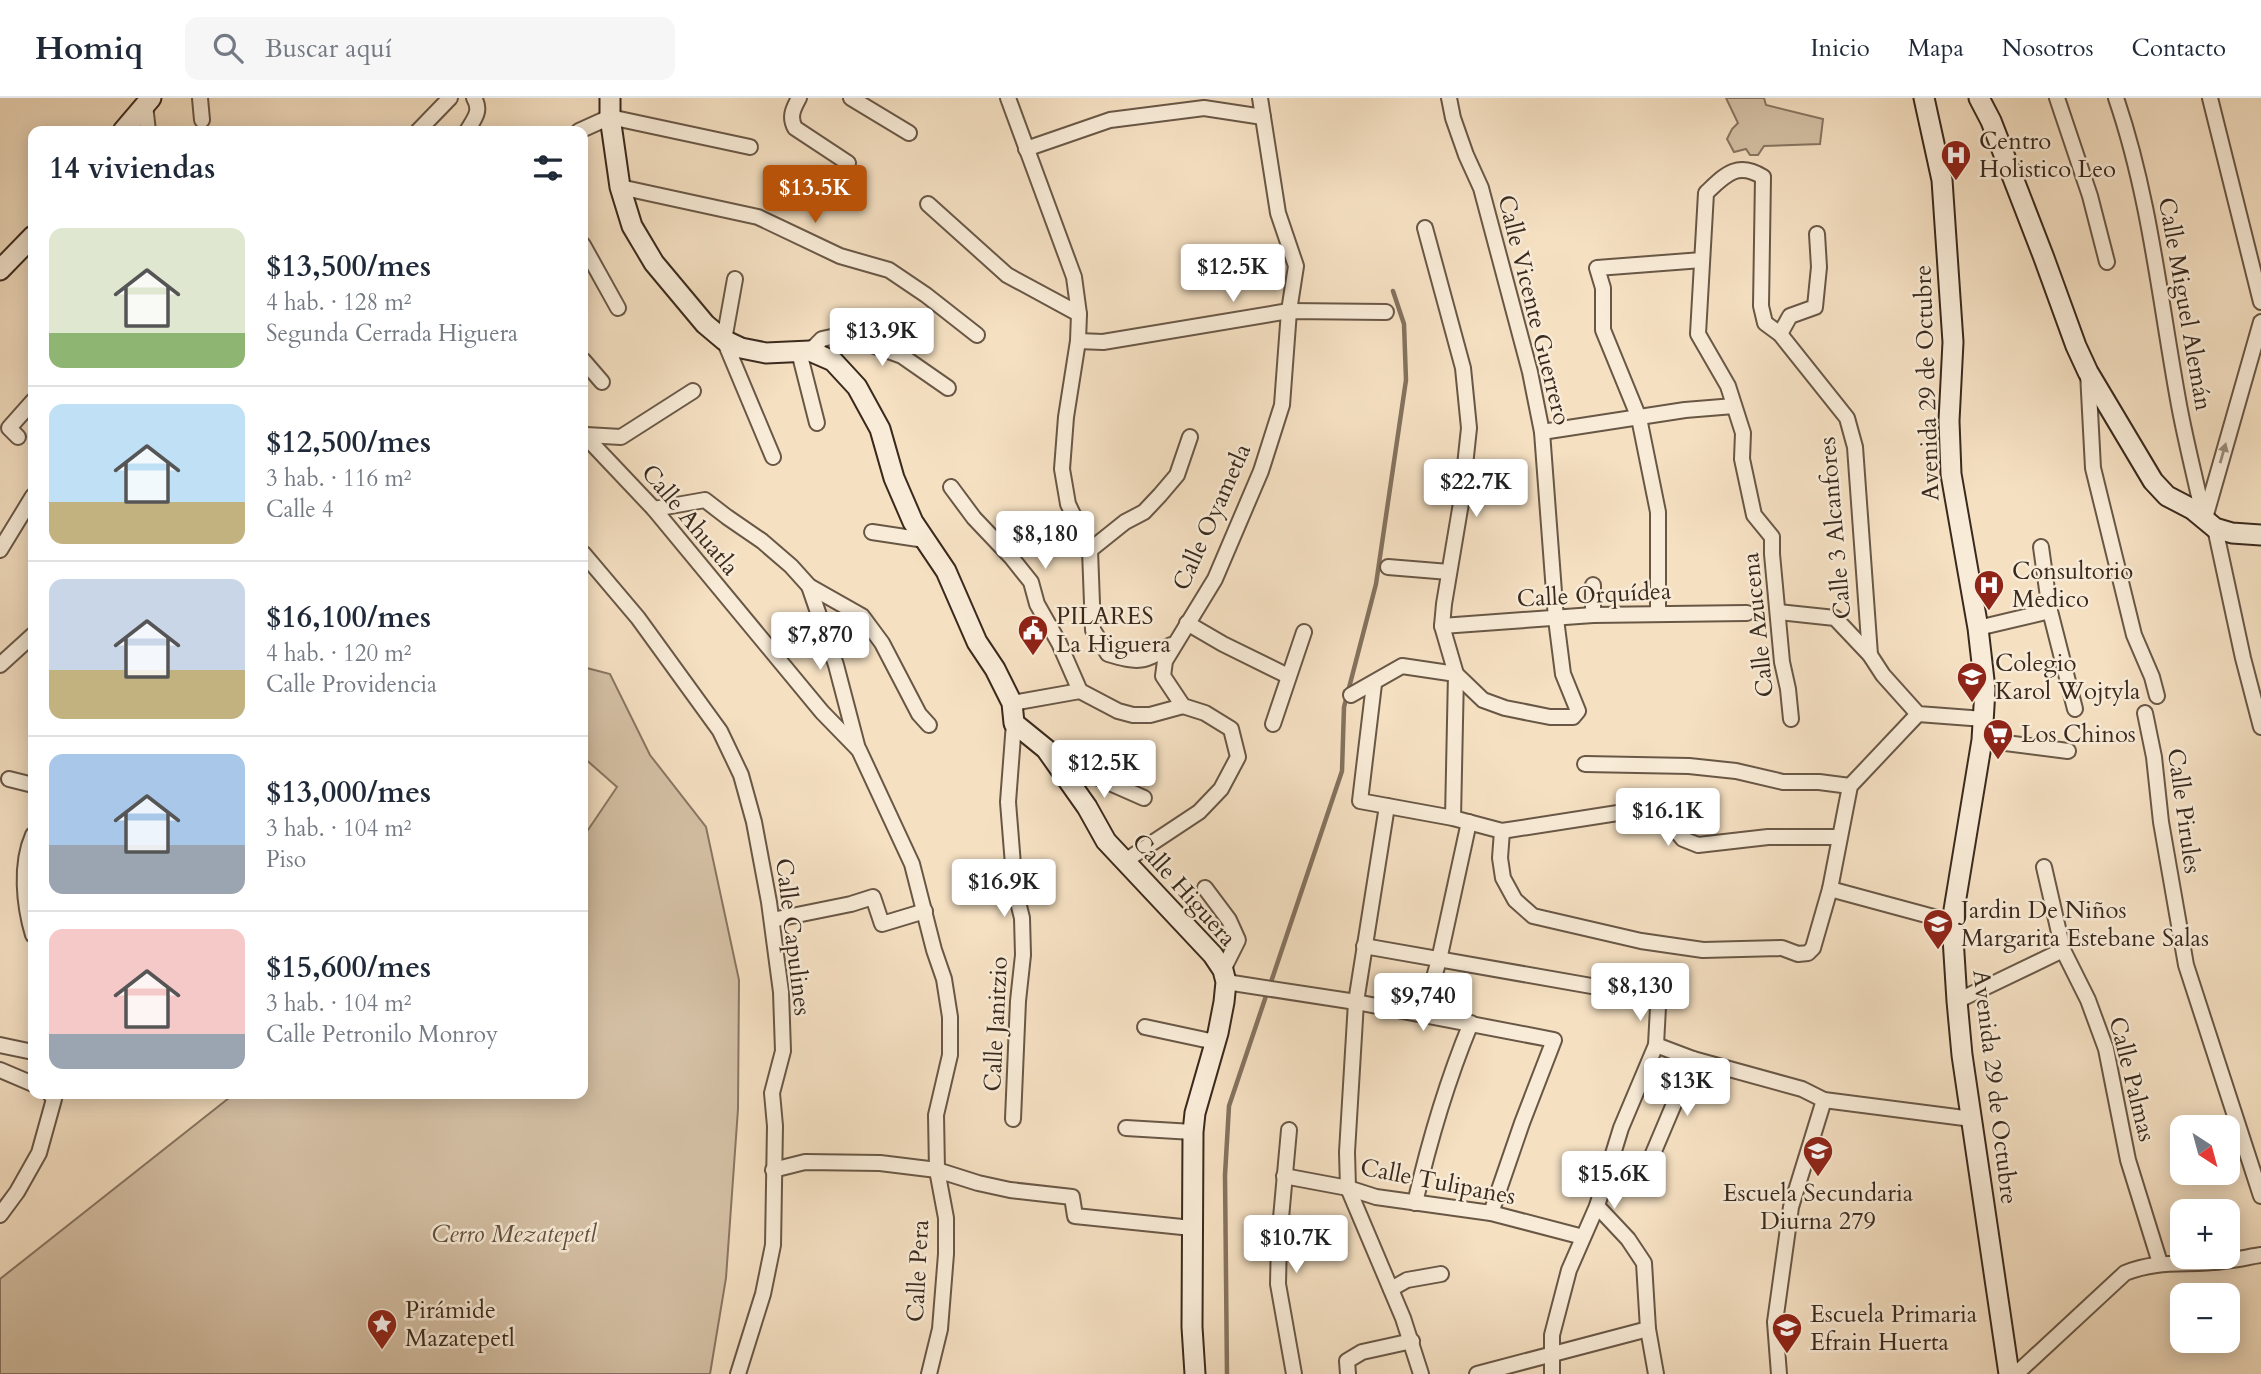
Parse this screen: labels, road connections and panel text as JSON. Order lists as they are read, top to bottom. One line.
{"streets":{"street":["Calle Miguel Alemán","Calle Vicente Guerrero","Avenida 29 de Octubre","Calle Oyametla","Calle Ahuatla","Calle 3 Alcanfores","Calle Orquídea","Calle Azucena","Calle Pirules","Calle Higuera","Calle Capulines","Calle Janitzio","Calle Palmas","Calle Tulipanes","Calle Pera"]},"crossings":[["Calle Vicente Guerrero","Calle Orquídea"],["Calle Ahuatla","Calle Pera"],["Calle 3 Alcanfores","Calle Azucena"],["Calle Higuera","Calle Janitzio"]],"parks":["Cerro Mezatepetl"],"places":{"hospital":["Centro Holistico Leo","Consultorio Medico"],"public building":["PILARES La Higuera"],"school or university":["Colegio Karol Wojtyla","Jardin De Niños Margarita Estebane Salas","Escuela Secundaria Diurna 279","Escuela Primaria Efrain Huerta"],"supermarket":["Los Chinos"],"place":["Pirámide Mazatepetl"]},"north":"bottom right","page":{"header":"Homiq","search":"Buscar aquí","nav":["Inicio","Mapa","Nosotros","Contacto"],"heading":"14 viviendas","price":["$13.5K","$12.5K","$13.9K","$22.7K","$8,180","$7,870","$12.5K","$16.1K","$16.9K","$8,130","$9,740","$13K","$15.6K","$10.7K"],"list":[{"name":"$13,500/mes","note":"4 hab. · 128 m² · Segunda Cerrada Higuera"},{"name":"$12,500/mes","note":"3 hab. · 116 m² · Calle 4"},{"name":"$16,100/mes","note":"4 hab. · 120 m² · Calle Providencia"},{"name":"$13,000/mes","note":"3 hab. · 104 m² · Piso"},{"name":"$15,600/mes","note":"3 hab. · 104 m² · Calle Petronilo Monroy"}],"map_buttons":["+","−"]}}
